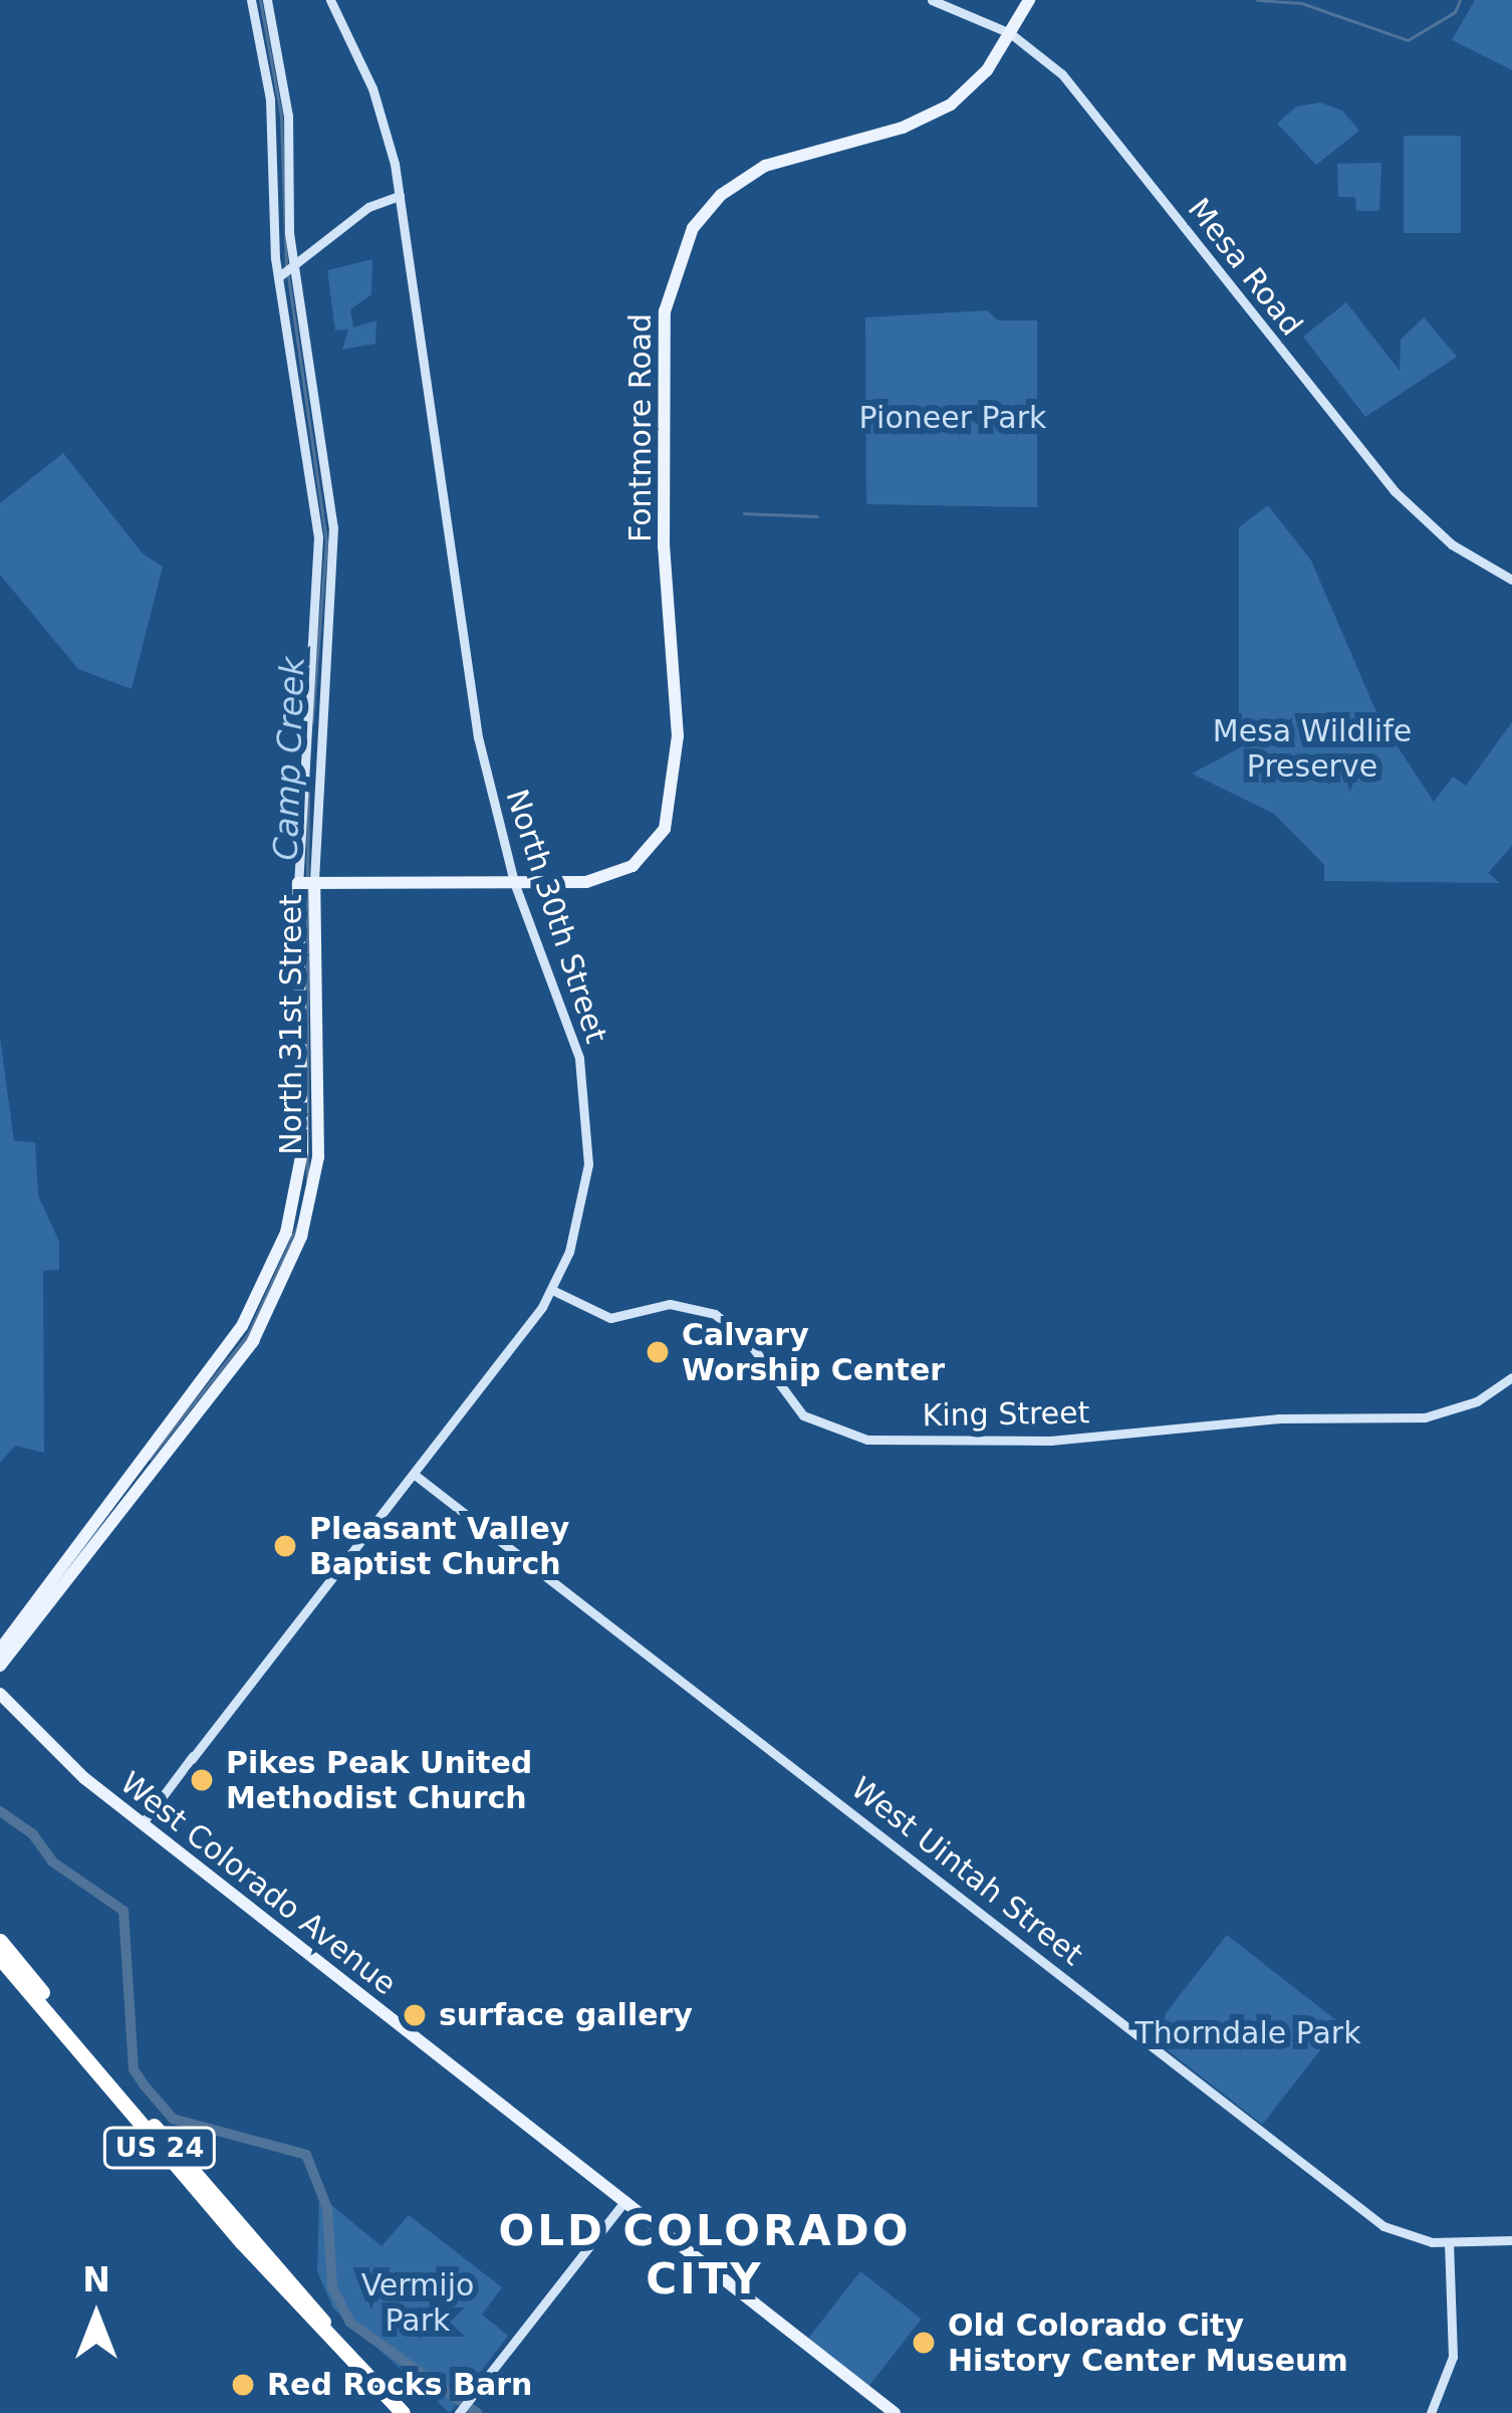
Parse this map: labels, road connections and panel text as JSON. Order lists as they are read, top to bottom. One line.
{"streets":{"highway":["US 24"],"main road":["Mesa Road","Fontmore Road","North 30th Street","North 31st Street","King Street","West Uintah Street","West Colorado Avenue"]},"crossings":[["Mesa Road","Fontmore Road"],["Fontmore Road","North 30th Street"],["North 30th Street","King Street"],["North 30th Street","West Uintah Street"],["North 30th Street","West Colorado Avenue"]],"districts":["OLD COLORADO CITY"],"water":["Camp Creek"],"parks":["Pioneer Park","Mesa Wildlife Preserve","Thorndale Park","Vermijo Park"],"places":["Calvary Worship Center","Pleasant Valley Baptist Church","Pikes Peak United Methodist Church","surface gallery","Old Colorado City History Center Museum","Red Rocks Barn"],"north":"top"}
